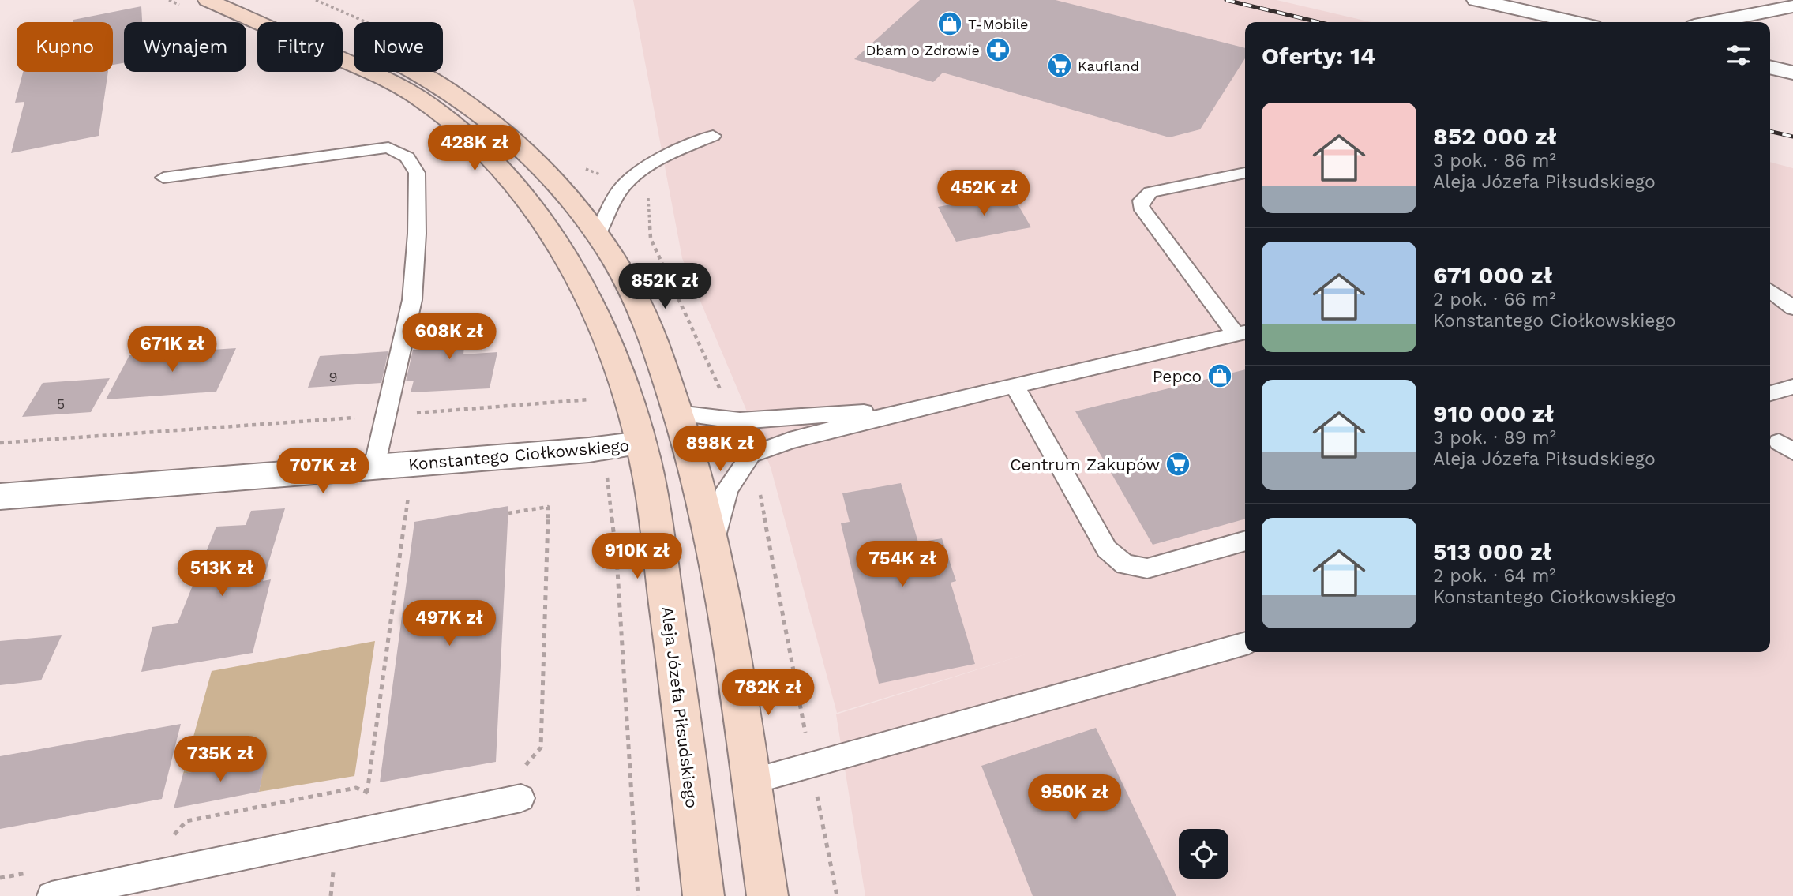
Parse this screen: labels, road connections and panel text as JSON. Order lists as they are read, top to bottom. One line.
{"streets":{"main road":["Aleja Józefa Piłsudskiego"],"street":["Konstantego Ciołkowskiego"]},"crossings":[["Konstantego Ciołkowskiego","Aleja Józefa Piłsudskiego"]],"places":{"shop":["T-Mobile","Pepco"],"pharmacy":["Dbam o Zdrowie"],"supermarket":["Kaufland","Centrum Zakupów"]},"house_numbers":["9","5"],"page":{"chip":["Kupno","Wynajem","Filtry","Nowe"],"heading":"Oferty: 14","list":[{"name":"852 000 zł","note":"3 pok. · 86 m² · Aleja Józefa Piłsudskiego"},{"name":"671 000 zł","note":"2 pok. · 66 m² · Konstantego Ciołkowskiego"},{"name":"910 000 zł","note":"3 pok. · 89 m² · Aleja Józefa Piłsudskiego"},{"name":"513 000 zł","note":"2 pok. · 64 m² · Konstantego Ciołkowskiego"}],"price":["428K zł","452K zł","852K zł","608K zł","671K zł","898K zł","707K zł","910K zł","754K zł","513K zł","497K zł","782K zł","735K zł","950K zł"]}}
